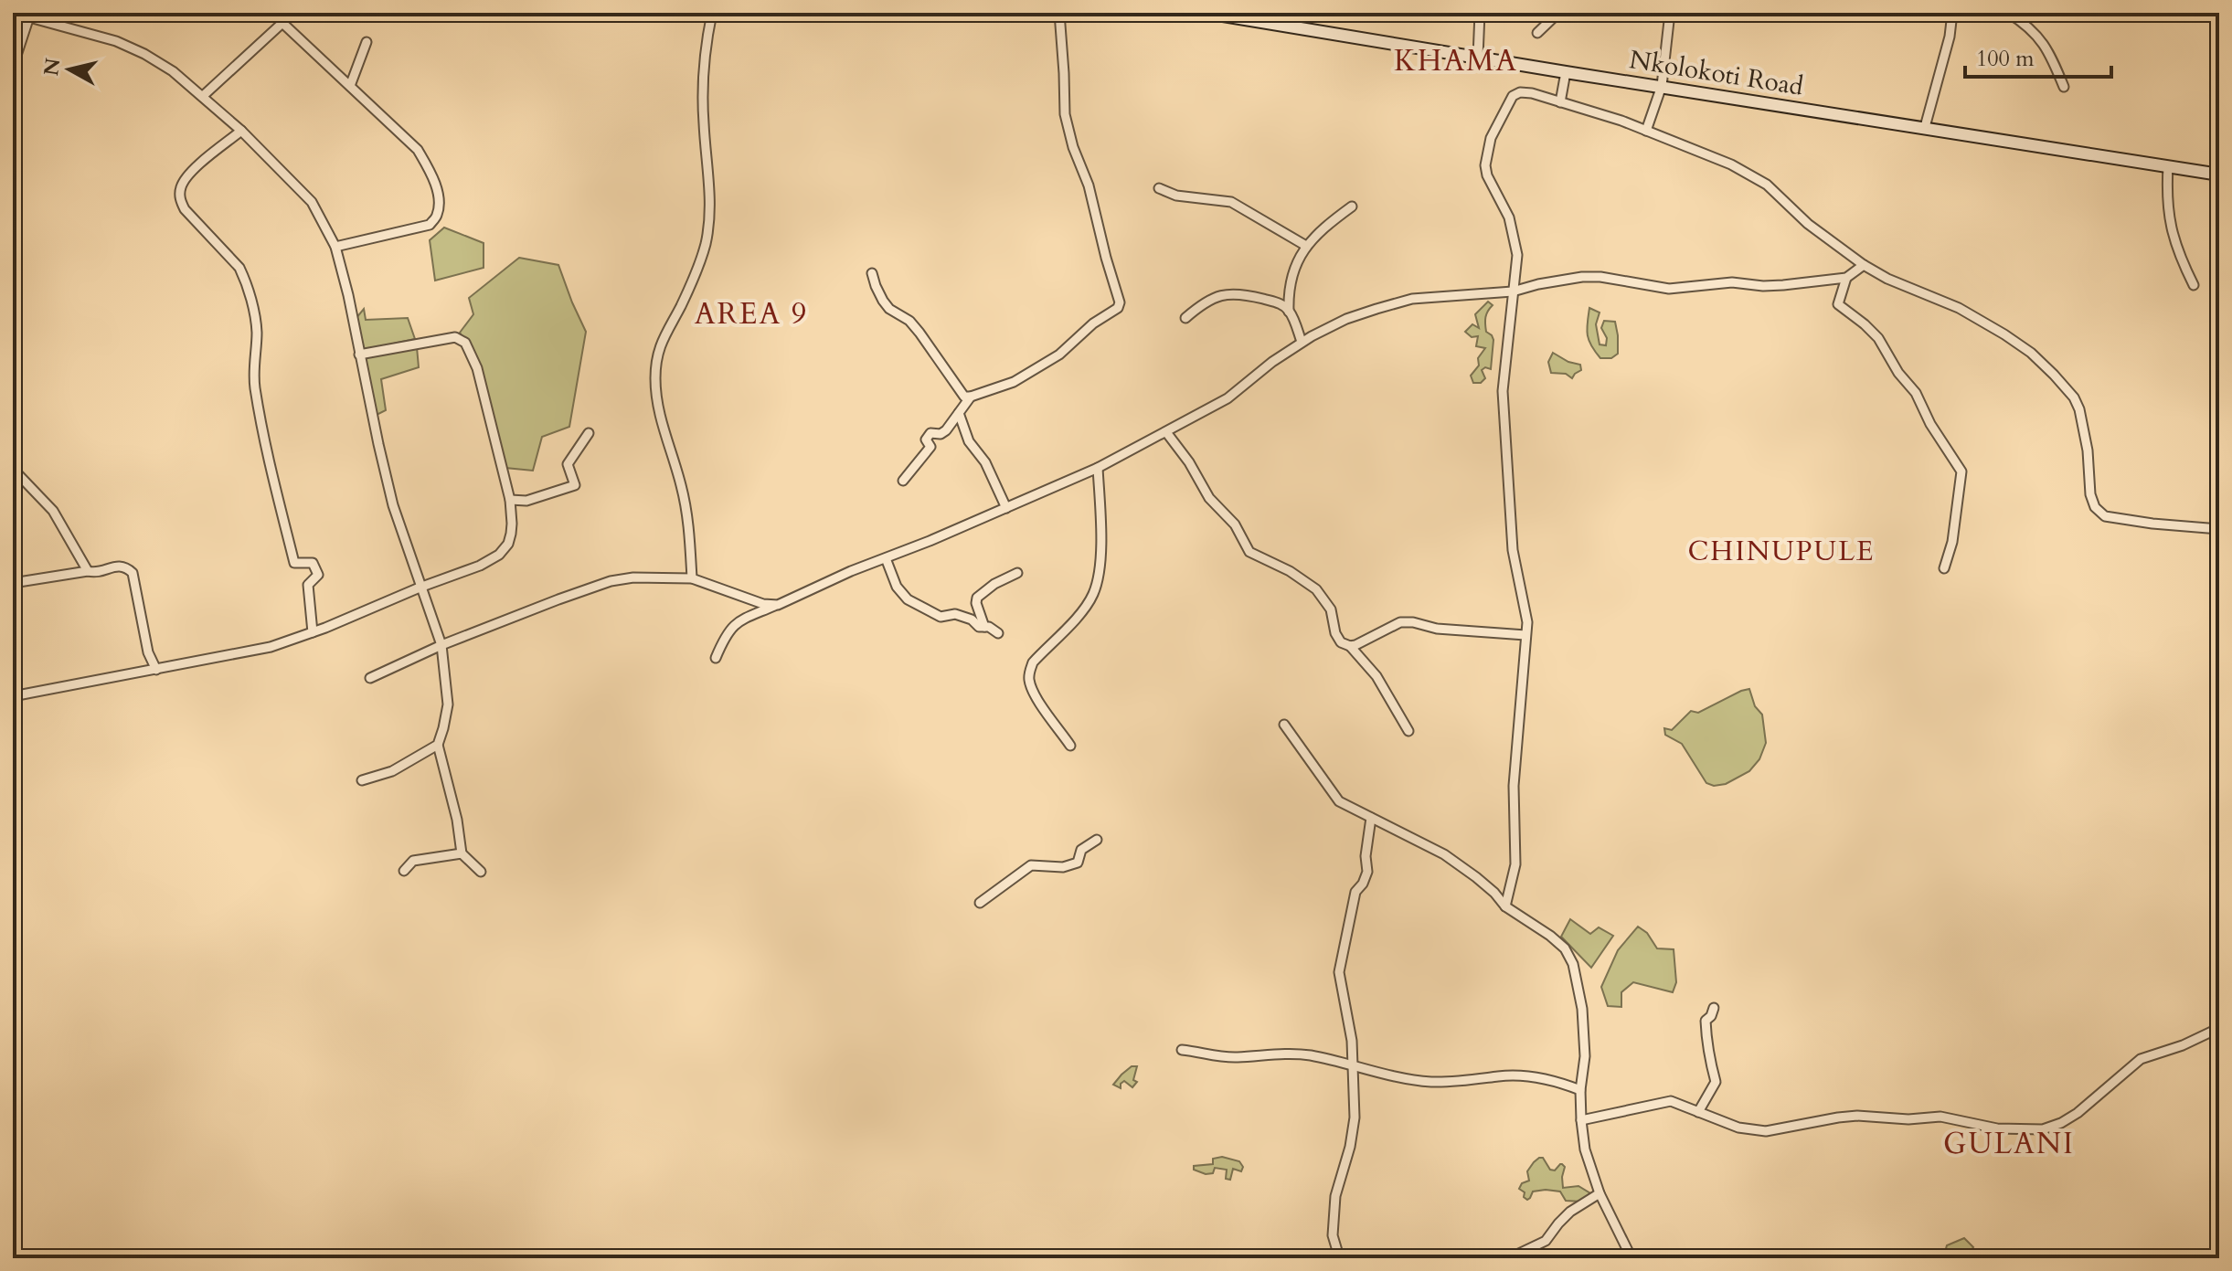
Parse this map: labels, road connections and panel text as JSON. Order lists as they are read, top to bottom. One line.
{"streets":{"main road":["Nkolokoti Road"]},"districts":["KHAMA","AREA 9","CHINUPULE","GULANI"],"scale_bar":"100 m","north":"left"}
